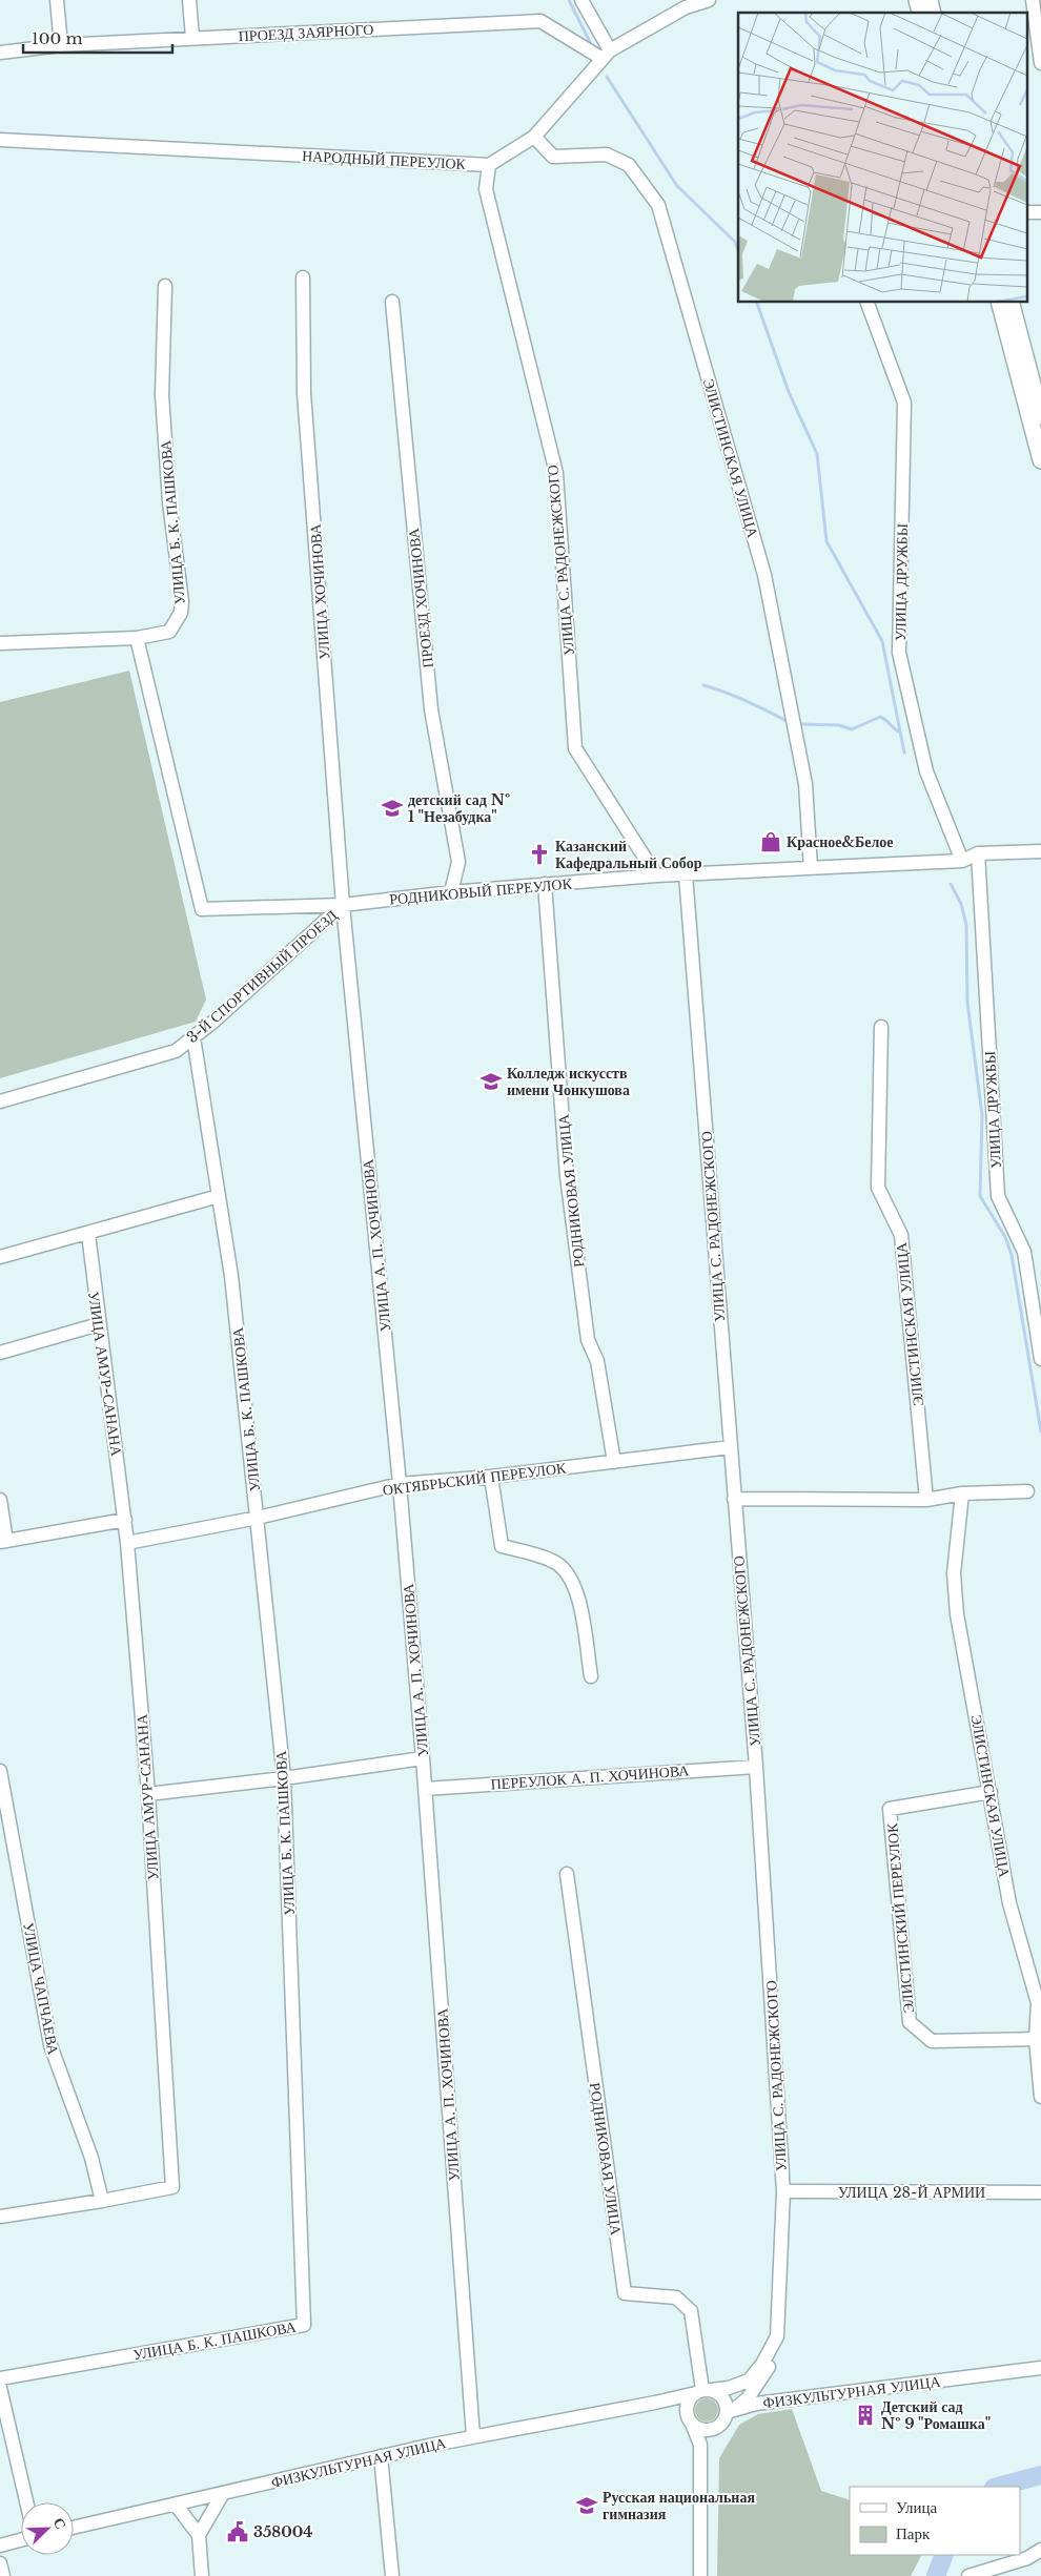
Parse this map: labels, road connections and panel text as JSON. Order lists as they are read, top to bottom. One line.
{"streets":{"street":["ПРОЕЗД ЗАЯРНОГО","НАРОДНЫЙ ПЕРЕУЛОК","ЭЛИСТИНСКАЯ УЛИЦА","УЛИЦА Б. К. ПАШКОВА","УЛИЦА С. РАДОНЕЖСКОГО","УЛИЦА ДРУЖБЫ","УЛИЦА ХОЧИНОВА","ПРОЕЗД ХОЧИНОВА","РОДНИКОВЫЙ ПЕРЕУЛОК","3-Й СПОРТИВНЫЙ ПРОЕЗД","РОДНИКОВАЯ УЛИЦА","УЛИЦА А. П. ХОЧИНОВА","УЛИЦА АМУР-САНАНА","ОКТЯБРЬСКИЙ ПЕРЕУЛОК","ПЕРЕУЛОК А. П. ХОЧИНОВА","ЭЛИСТИНСКИЙ ПЕРЕУЛОК","УЛИЦА ЧАПЧАЕВА","УЛИЦА 28-Й АРМИИ","ФИЗКУЛЬТУРНАЯ УЛИЦА"]},"crossings":[["НАРОДНЫЙ ПЕРЕУЛОК","УЛИЦА С. РАДОНЕЖСКОГО"],["ЭЛИСТИНСКАЯ УЛИЦА","РОДНИКОВЫЙ ПЕРЕУЛОК"],["ЭЛИСТИНСКАЯ УЛИЦА","ЭЛИСТИНСКИЙ ПЕРЕУЛОК"],["УЛИЦА Б. К. ПАШКОВА","РОДНИКОВЫЙ ПЕРЕУЛОК"],["УЛИЦА Б. К. ПАШКОВА","3-Й СПОРТИВНЫЙ ПРОЕЗД"],["УЛИЦА Б. К. ПАШКОВА","ОКТЯБРЬСКИЙ ПЕРЕУЛОК"],["УЛИЦА С. РАДОНЕЖСКОГО","РОДНИКОВЫЙ ПЕРЕУЛОК"],["УЛИЦА С. РАДОНЕЖСКОГО","РОДНИКОВАЯ УЛИЦА"],["УЛИЦА С. РАДОНЕЖСКОГО","ОКТЯБРЬСКИЙ ПЕРЕУЛОК"],["УЛИЦА С. РАДОНЕЖСКОГО","ПЕРЕУЛОК А. П. ХОЧИНОВА"],["УЛИЦА С. РАДОНЕЖСКОГО","УЛИЦА 28-Й АРМИИ"],["УЛИЦА С. РАДОНЕЖСКОГО","ФИЗКУЛЬТУРНАЯ УЛИЦА"],["УЛИЦА ДРУЖБЫ","РОДНИКОВЫЙ ПЕРЕУЛОК"],["УЛИЦА ХОЧИНОВА","РОДНИКОВЫЙ ПЕРЕУЛОК"],["УЛИЦА ХОЧИНОВА","3-Й СПОРТИВНЫЙ ПРОЕЗД"],["УЛИЦА ХОЧИНОВА","УЛИЦА А. П. ХОЧИНОВА"],["ПРОЕЗД ХОЧИНОВА","РОДНИКОВЫЙ ПЕРЕУЛОК"],["РОДНИКОВЫЙ ПЕРЕУЛОК","3-Й СПОРТИВНЫЙ ПРОЕЗД"],["РОДНИКОВЫЙ ПЕРЕУЛОК","РОДНИКОВАЯ УЛИЦА"],["РОДНИКОВЫЙ ПЕРЕУЛОК","УЛИЦА А. П. ХОЧИНОВА"],["3-Й СПОРТИВНЫЙ ПРОЕЗД","УЛИЦА А. П. ХОЧИНОВА"],["РОДНИКОВАЯ УЛИЦА","ОКТЯБРЬСКИЙ ПЕРЕУЛОК"],["РОДНИКОВАЯ УЛИЦА","ФИЗКУЛЬТУРНАЯ УЛИЦА"],["УЛИЦА А. П. ХОЧИНОВА","ОКТЯБРЬСКИЙ ПЕРЕУЛОК"],["УЛИЦА А. П. ХОЧИНОВА","ПЕРЕУЛОК А. П. ХОЧИНОВА"],["УЛИЦА А. П. ХОЧИНОВА","ФИЗКУЛЬТУРНАЯ УЛИЦА"],["УЛИЦА АМУР-САНАНА","ОКТЯБРЬСКИЙ ПЕРЕУЛОК"],["УЛИЦА АМУР-САНАНА","УЛИЦА ЧАПЧАЕВА"]],"places":{"school or university":["детский сад № 1 \"Незабудка\"","Колледж искусств имени Чонкушова","Русская национальная гимназия"],"shop":["Красное&Белое"],"church":["Казанский Кафедральный Собор"],"building":["Детский сад № 9 \"Ромашка\""],"public building":["358004"]},"legend":["Улица","Парк"],"scale_bar":"100 m","north":"top right"}
